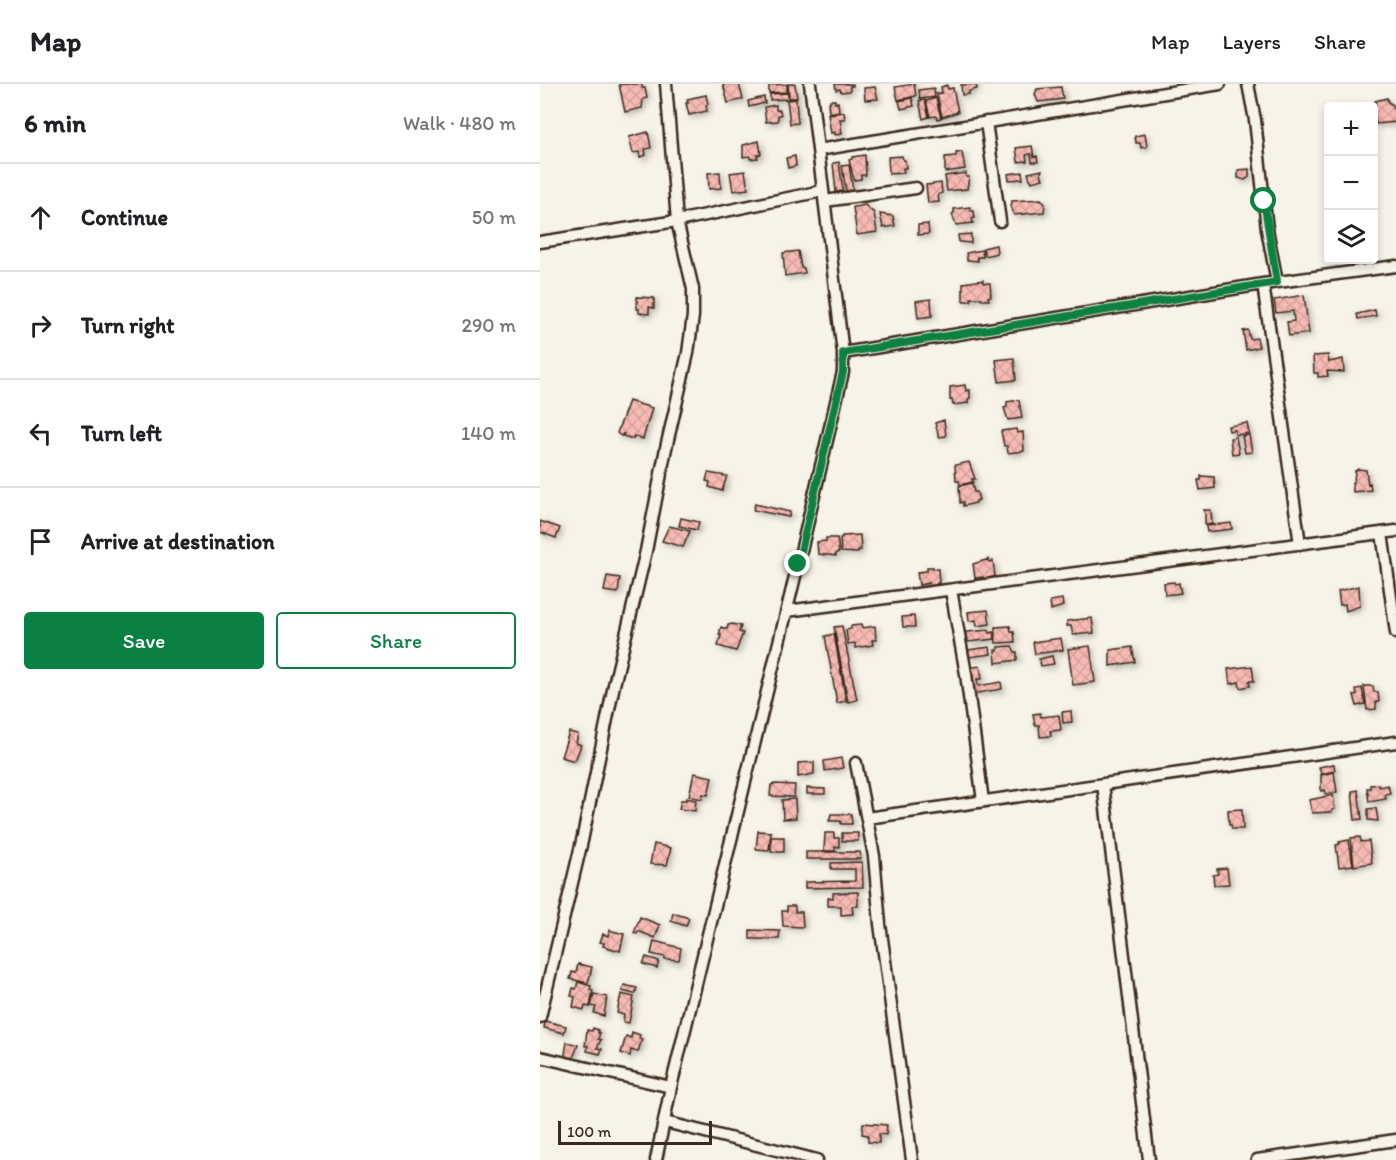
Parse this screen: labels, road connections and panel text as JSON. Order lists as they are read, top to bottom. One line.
{"scale_bar":"100 m","page":{"header":"Map","nav":["Map","Layers","Share"],"heading":["6 min","Walk · 480 m"],"map_buttons":["+","−"],"list":[["Continue","50 m"],["Turn right","290 m"],["Turn left","140 m"],"Arrive at destination"],"buttons":["Save","Share"],"scale":"100 m"}}
